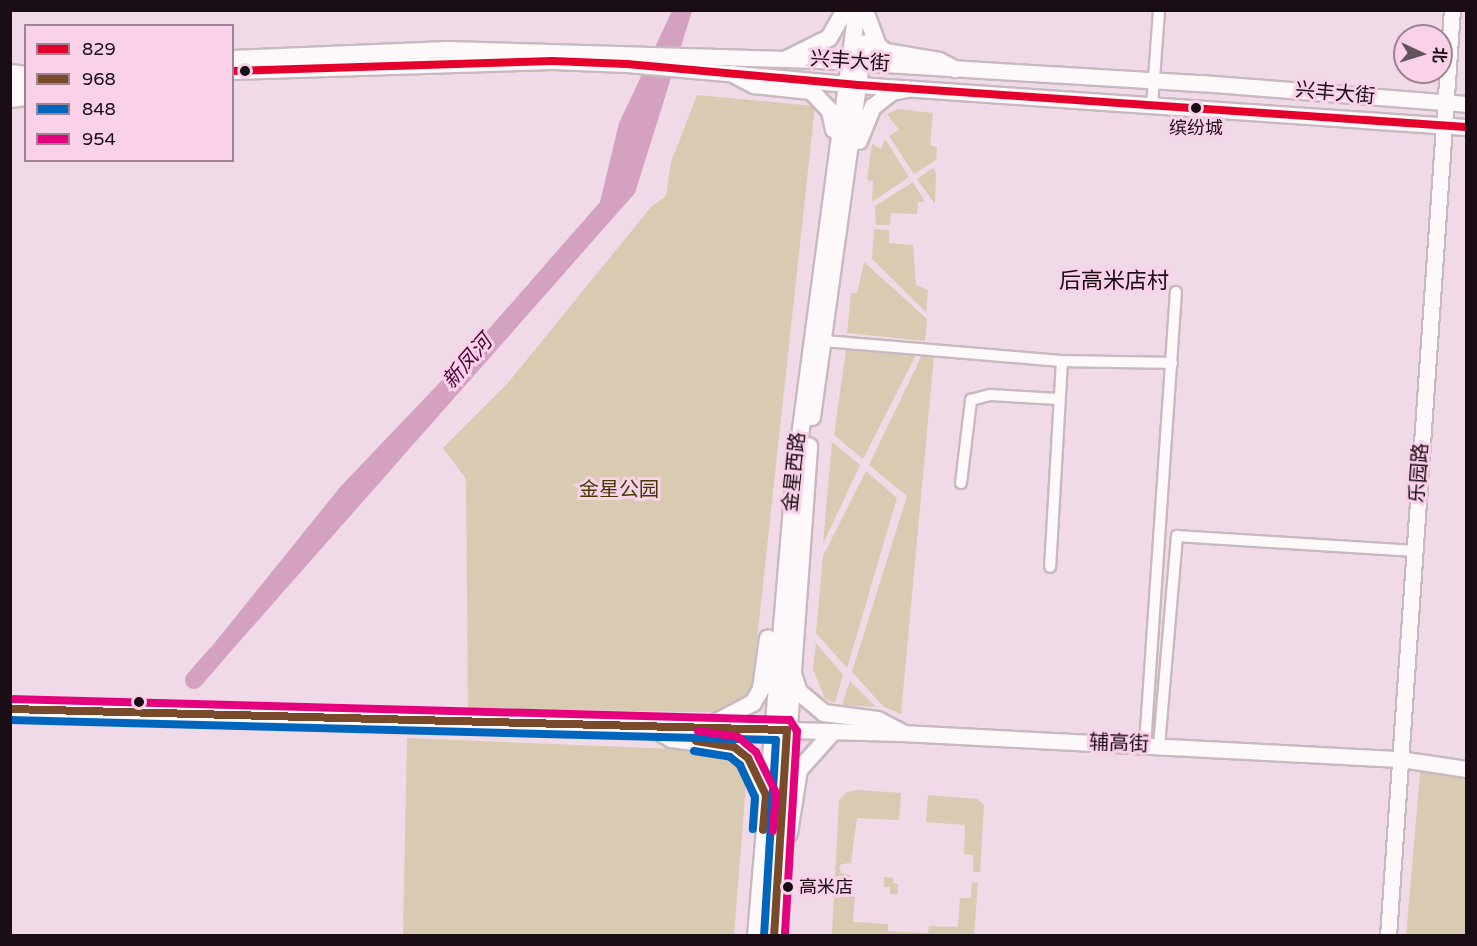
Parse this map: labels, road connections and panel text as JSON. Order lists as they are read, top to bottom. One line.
{"streets":{"main road":["兴丰大街","金星西路","乐园路","辅高街"]},"crossings":[["兴丰大街","金星西路"],["兴丰大街","乐园路"],["金星西路","辅高街"],["乐园路","辅高街"]],"districts":["后高米店村"],"water":["新凤河"],"parks":["金星公园"],"places":["缤纷城","高米店"],"lines":["transit line 829","transit line 954","transit line 968","transit line 848"],"legend":["829","968","848","954"],"north":"right"}
